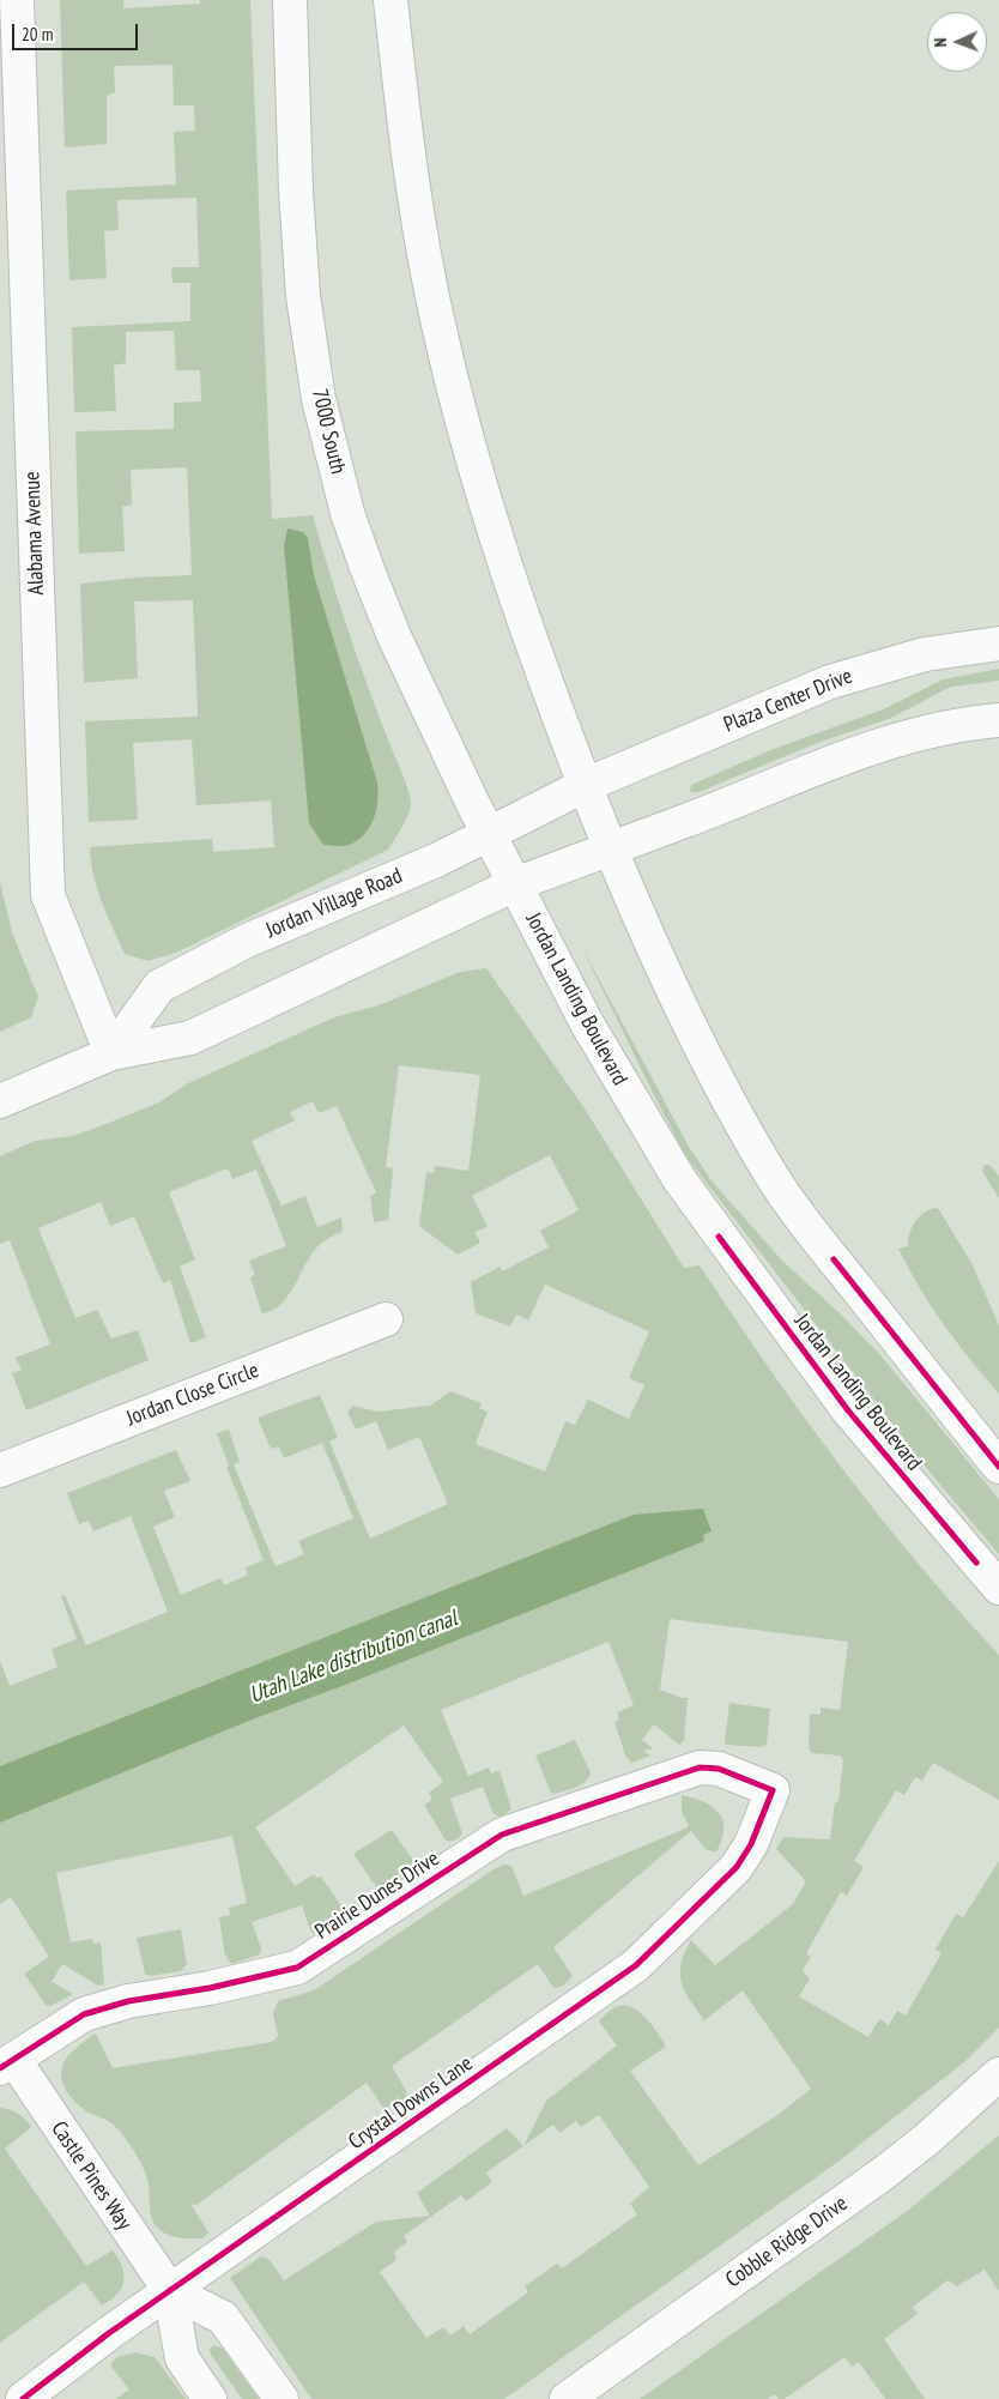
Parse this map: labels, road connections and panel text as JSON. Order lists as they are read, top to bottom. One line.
{"streets":{"street":["7000 South","Alabama Avenue","Plaza Center Drive","Jordan Village Road","Jordan Landing Boulevard","Jordan Close Circle","Prairie Dunes Drive","Crystal Downs Lane","Castle Pines Way","Cobble Ridge Drive"]},"crossings":[["7000 South","Jordan Village Road"],["7000 South","Jordan Landing Boulevard"],["Alabama Avenue","Jordan Village Road"],["Plaza Center Drive","Jordan Village Road"],["Jordan Village Road","Jordan Landing Boulevard"],["Prairie Dunes Drive","Crystal Downs Lane"],["Prairie Dunes Drive","Castle Pines Way"],["Crystal Downs Lane","Castle Pines Way"]],"water":["Utah Lake distribution canal"],"scale_bar":"20 m","north":"left"}
